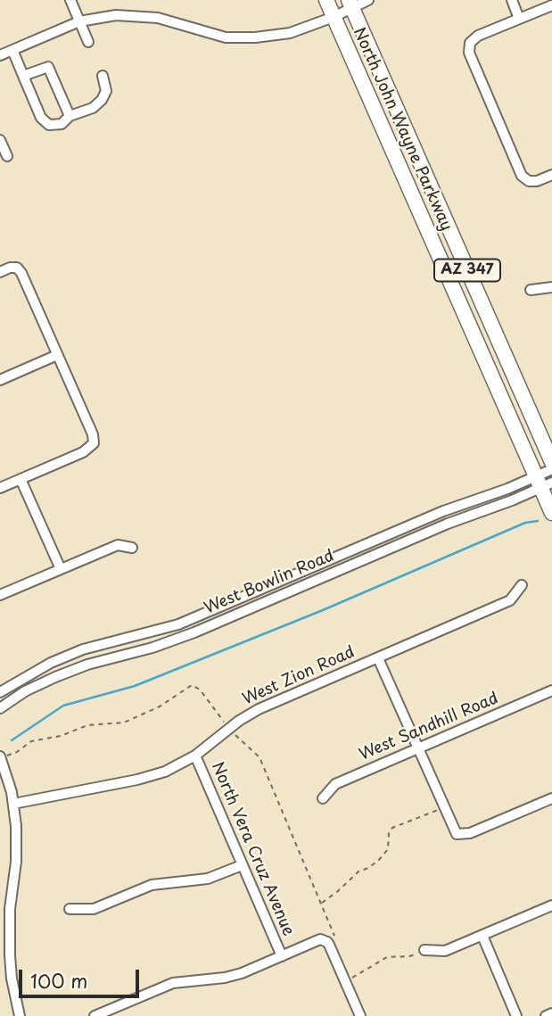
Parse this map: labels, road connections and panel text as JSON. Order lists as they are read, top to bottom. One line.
{"streets":{"highway":["North John Wayne Parkway","AZ 347"],"street":["West Bowlin Road","West Zion Road","West Sandhill Road","North Vera Cruz Avenue"]},"crossings":[["North John Wayne Parkway","West Bowlin Road"],["West Zion Road","North Vera Cruz Avenue"]],"scale_bar":"100 m"}
